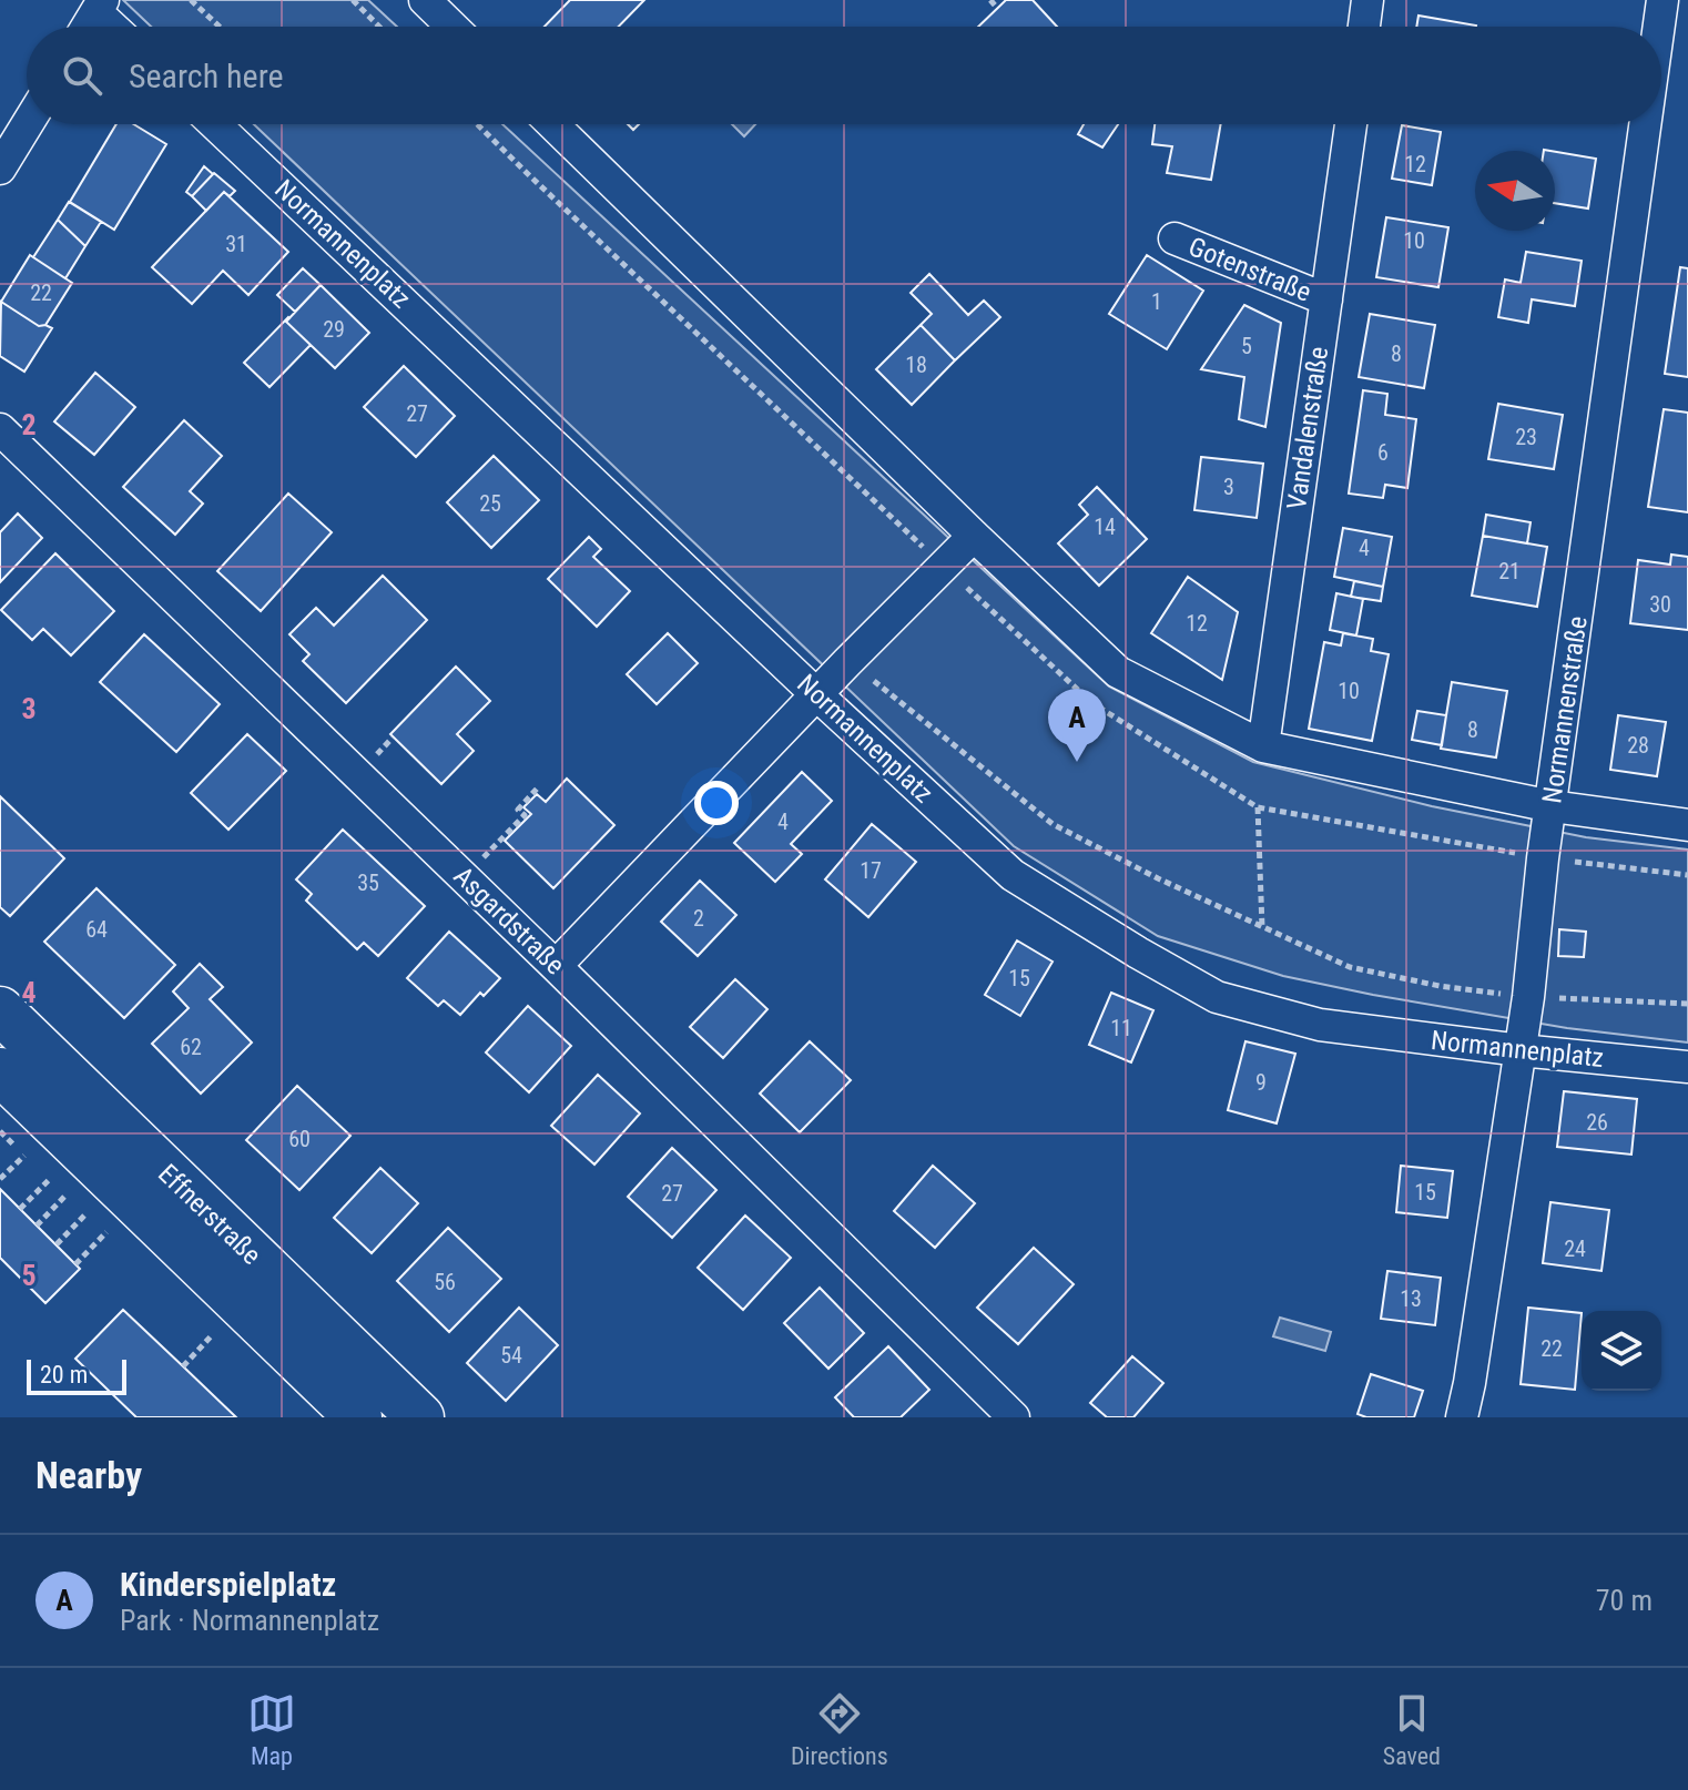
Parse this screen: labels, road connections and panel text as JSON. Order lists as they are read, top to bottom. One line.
{"streets":{"main road":["Effnerstraße"],"street":["Normannenplatz","Gotenstraße","Vandalenstraße","Normannenstraße","Asgardstraße"]},"crossings":[["Normannenplatz","Normannenstraße"],["Gotenstraße","Vandalenstraße"]],"house_numbers":["12","10","31","22","1","29","5","8","18","27","23","6","3","25","14","4","21","30","12","10","8","28","4","17","35","2","64","15","11","62","9","26","60","15","27","24","56","13","22","54"],"scale_bar":"20 m","north":"left","page":{"search":"Search here","pins":"A","scale":"20 m","heading":"Nearby","list":[{"mark":"A","name":"Kinderspielplatz","note":"Park · Normannenplatz","value":"70 m"}],"nav":["Map","Directions","Saved"]},"grid":{"rows":["2","3","4","5"]}}
